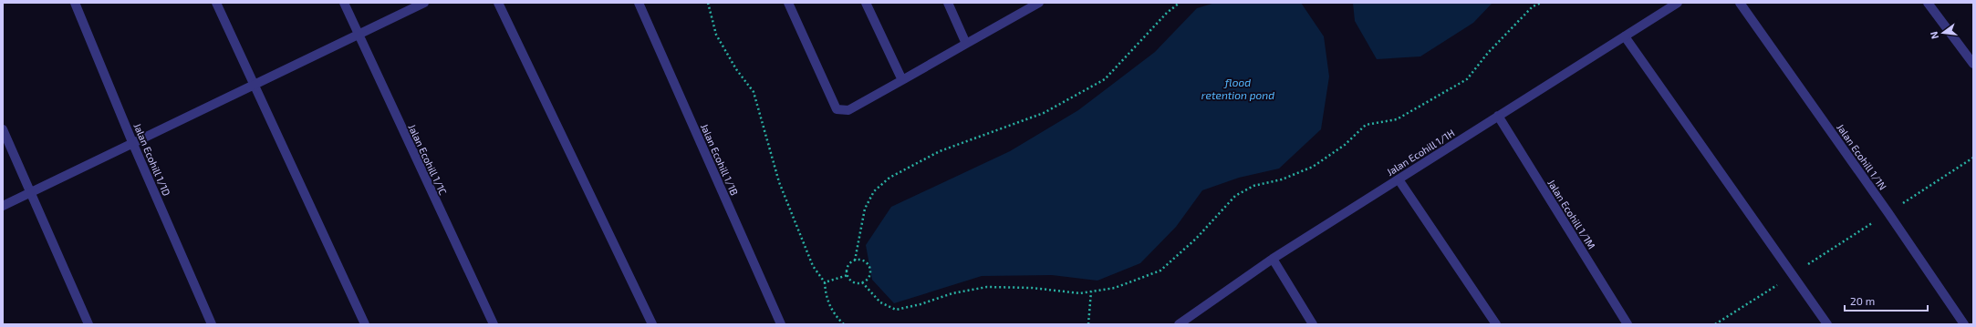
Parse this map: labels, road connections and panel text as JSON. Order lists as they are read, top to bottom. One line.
{"streets":{"street":["Jalan Ecohill 1/1H","Jalan Ecohill 1/1N","Jalan Ecohill 1/1D","Jalan Ecohill 1/1C","Jalan Ecohill 1/1B","Jalan Ecohill 1/1M"]},"crossings":[["Jalan Ecohill 1/1H","Jalan Ecohill 1/1M"]],"water":["flood retention pond"],"scale_bar":"20 m","north":"left"}
